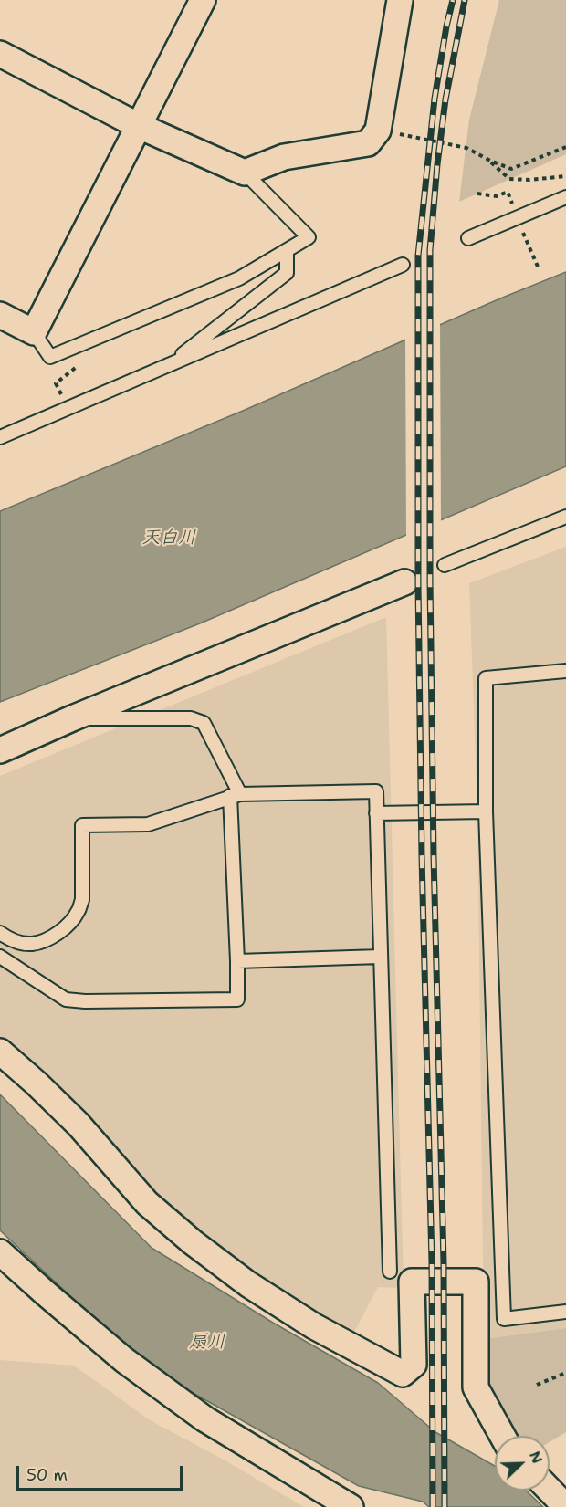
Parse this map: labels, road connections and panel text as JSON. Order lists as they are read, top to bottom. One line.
{"water":["天白川","扇川"],"scale_bar":"50 m","north":"top right"}
